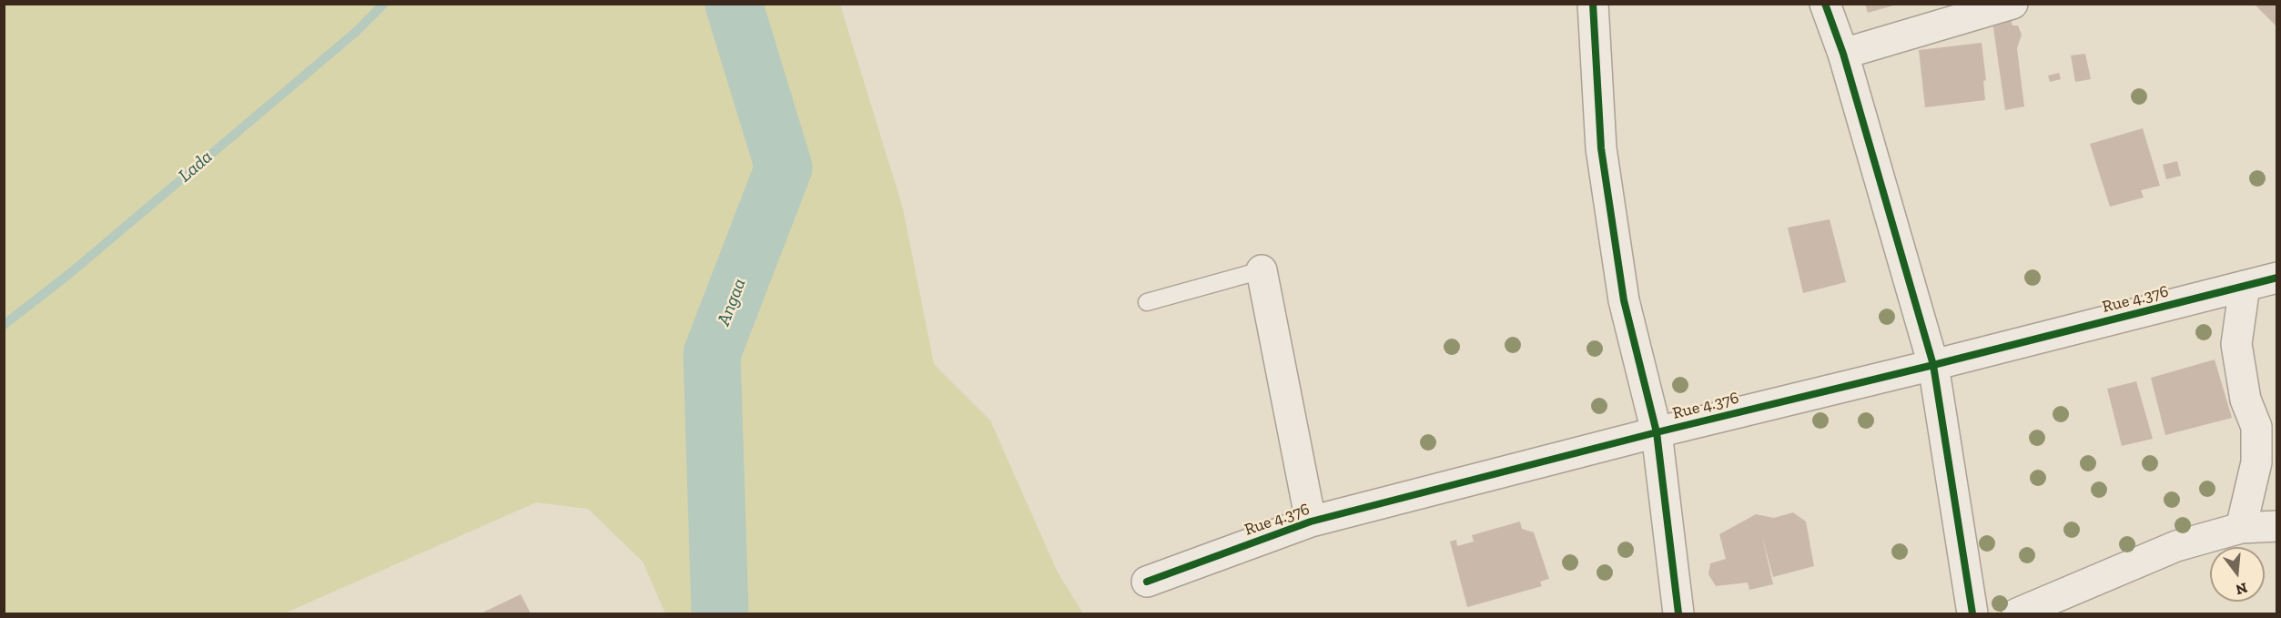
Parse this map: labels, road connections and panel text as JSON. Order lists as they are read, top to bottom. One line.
{"streets":{"street":["Rue 4.376"]},"water":["Lada","Angaa"],"north":"bottom"}
